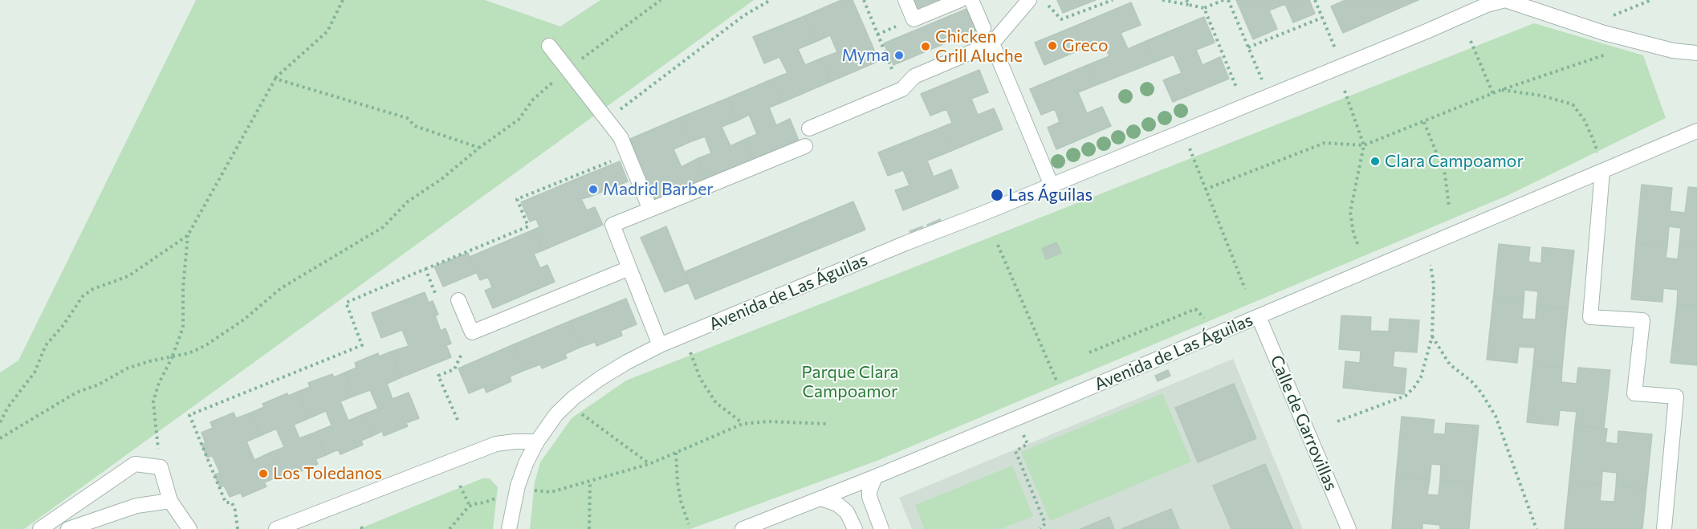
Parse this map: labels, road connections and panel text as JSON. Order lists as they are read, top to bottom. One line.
{"streets":{"street":["Avenida de Las Águilas","Calle de Garrovillas"]},"crossings":[["Avenida de Las Águilas","Calle de Garrovillas"]],"parks":["Parque Clara Campoamor"],"places":["Greco","Chicken Grill Aluche","Myma","Clara Campoamor","Madrid Barber","Las Águilas","Los Toledanos"]}
